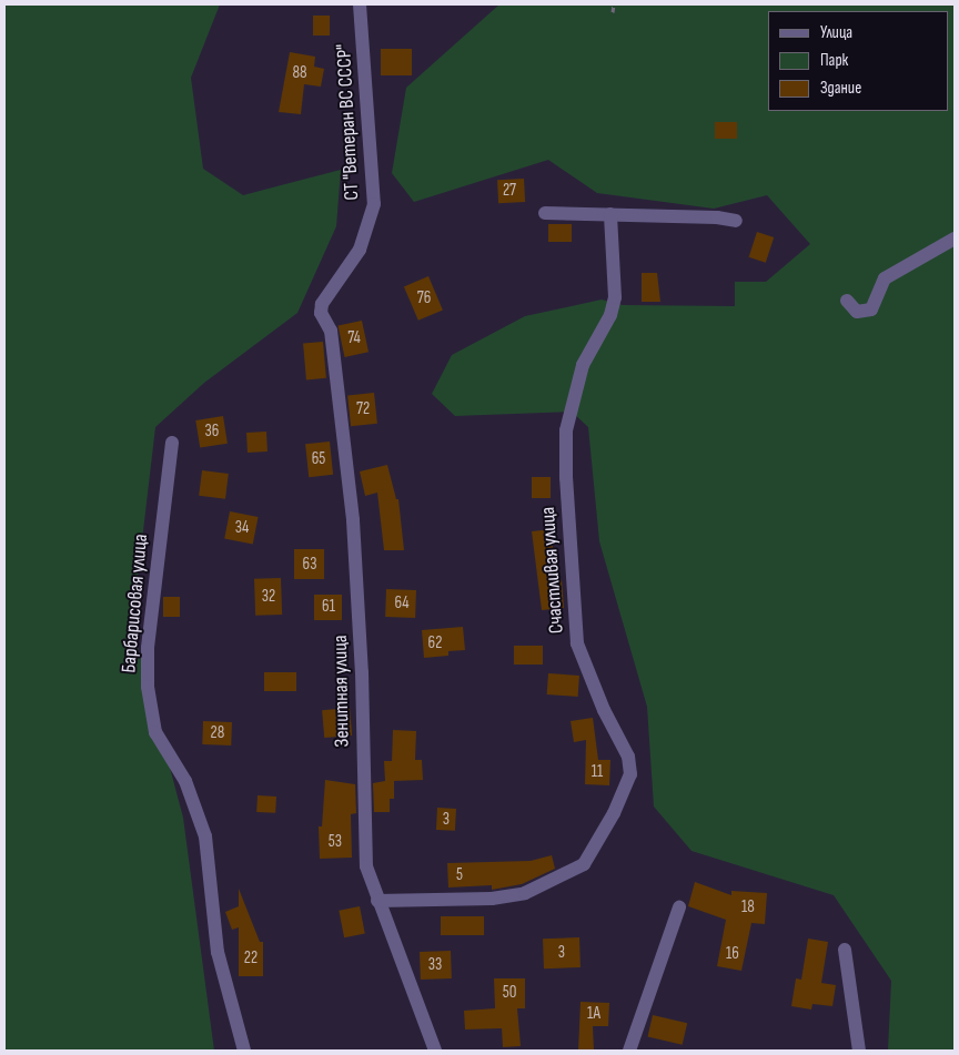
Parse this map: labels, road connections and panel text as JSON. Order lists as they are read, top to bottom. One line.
{"streets":{"street":["СТ \"Ветеран ВС СССР\"","Счастливая улица","Барбарисовая улица","Зенитная улица"]},"crossings":[["СТ \"Ветеран ВС СССР\"","Зенитная улица"],["Счастливая улица","Зенитная улица"]],"house_numbers":["88","27","76","74","72","36","65","34","63","32","64","61","62","28","11","3","53","5","18","3","16","22","33","50","1А"],"legend":["Улица","Парк","Здание"]}
